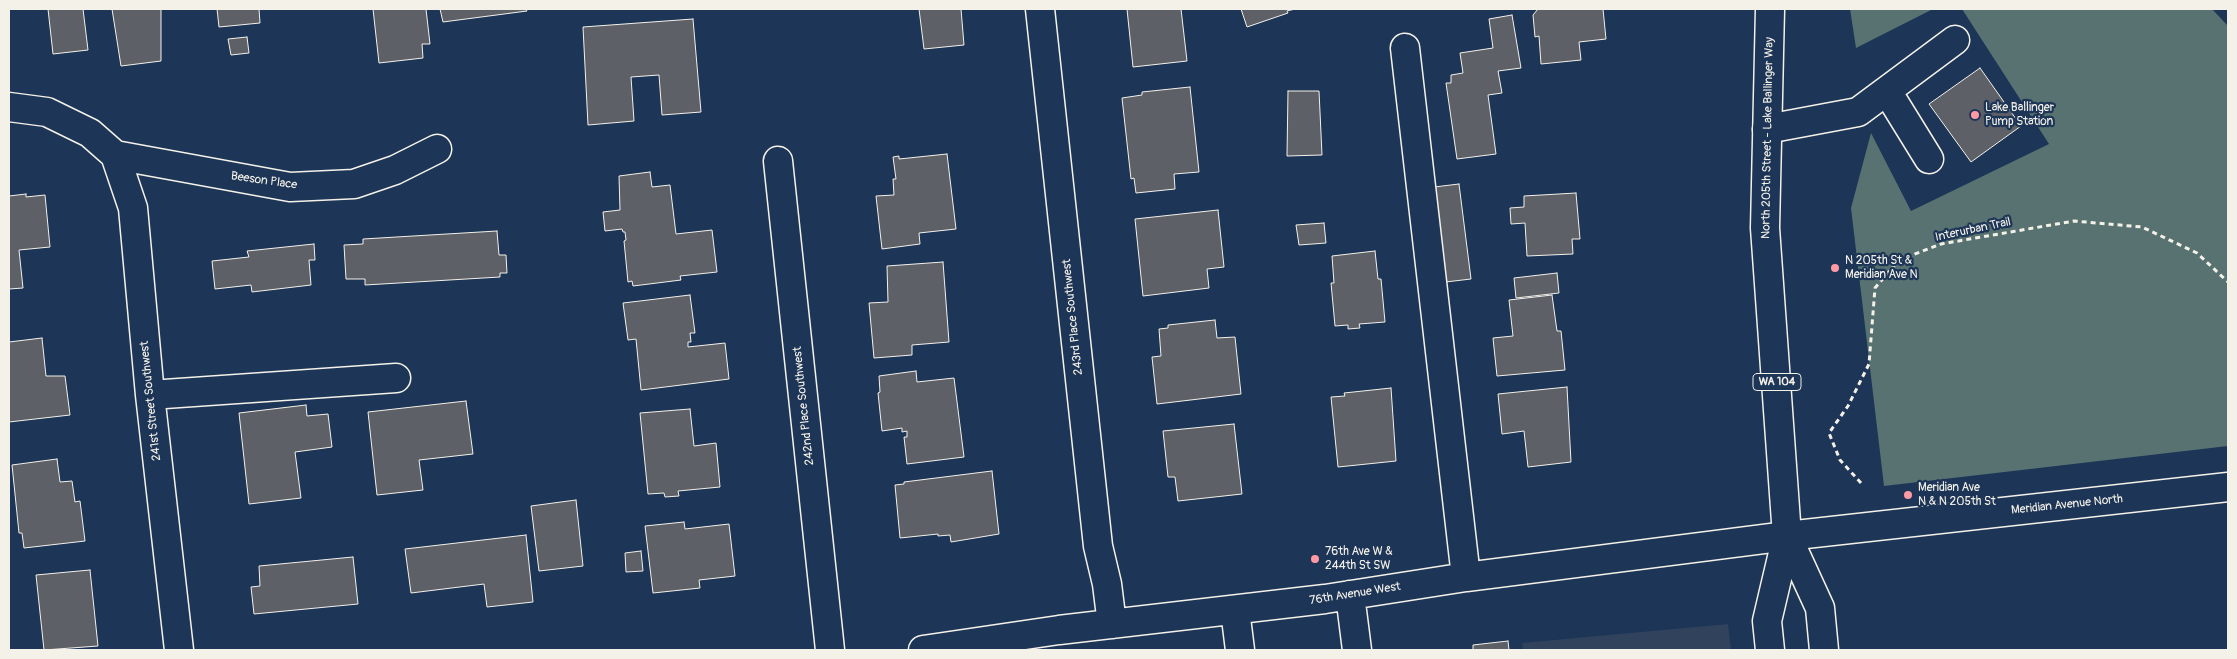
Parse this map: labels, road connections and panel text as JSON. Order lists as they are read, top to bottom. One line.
{"streets":{"street":["North 205th Street - Lake Ballinger Way","Beeson Place","243rd Place Southwest","WA 104","241st Street Southwest","242nd Place Southwest","Meridian Avenue North","76th Avenue West"],"path":["Interurban Trail"]},"crossings":[["North 205th Street - Lake Ballinger Way","Meridian Avenue North"],["North 205th Street - Lake Ballinger Way","76th Avenue West"],["Beeson Place","241st Street Southwest"],["243rd Place Southwest","76th Avenue West"],["Meridian Avenue North","76th Avenue West"]],"places":["Lake Ballinger Pump Station","N 205th St & Meridian Ave N","Meridian Ave N & N 205th St","76th Ave W & 244th St SW"]}
